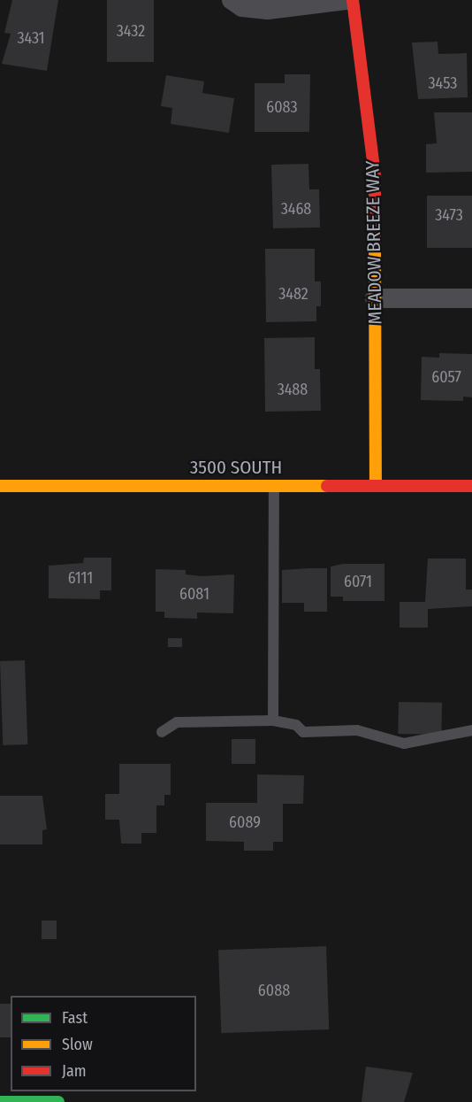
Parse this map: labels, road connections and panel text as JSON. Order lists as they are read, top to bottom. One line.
{"streets":{"street":["MEADOW BREEZE WAY","3500 SOUTH"]},"crossings":[["MEADOW BREEZE WAY","3500 SOUTH"]],"house_numbers":["3432","3431","3453","6083","3468","3473","3482","6057","3488","6111","6071","6081","6089","6088"],"legend":["Fast","Slow","Jam"]}
